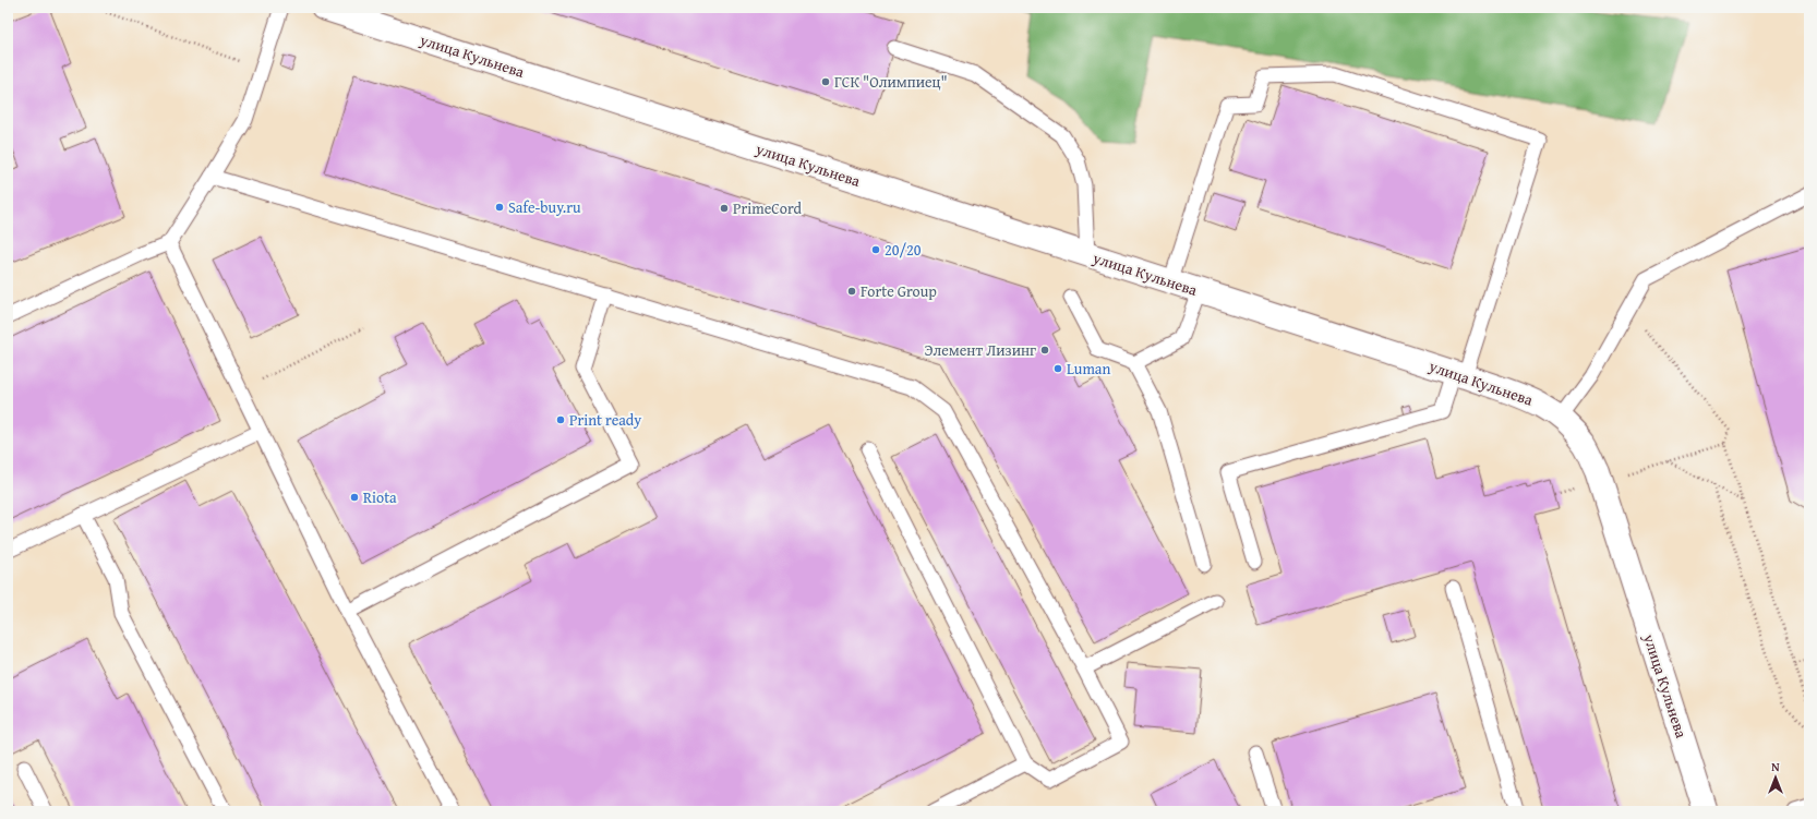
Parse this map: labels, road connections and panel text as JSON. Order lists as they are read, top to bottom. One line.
{"streets":{"street":["улица Кульнева"]},"places":["ГСК \"Олимпиец\"","Safe-buy.ru","PrimeCord","20/20","Forte Group","Элемент Лизинг","Luman","Print ready","Riota"],"north":"top"}
